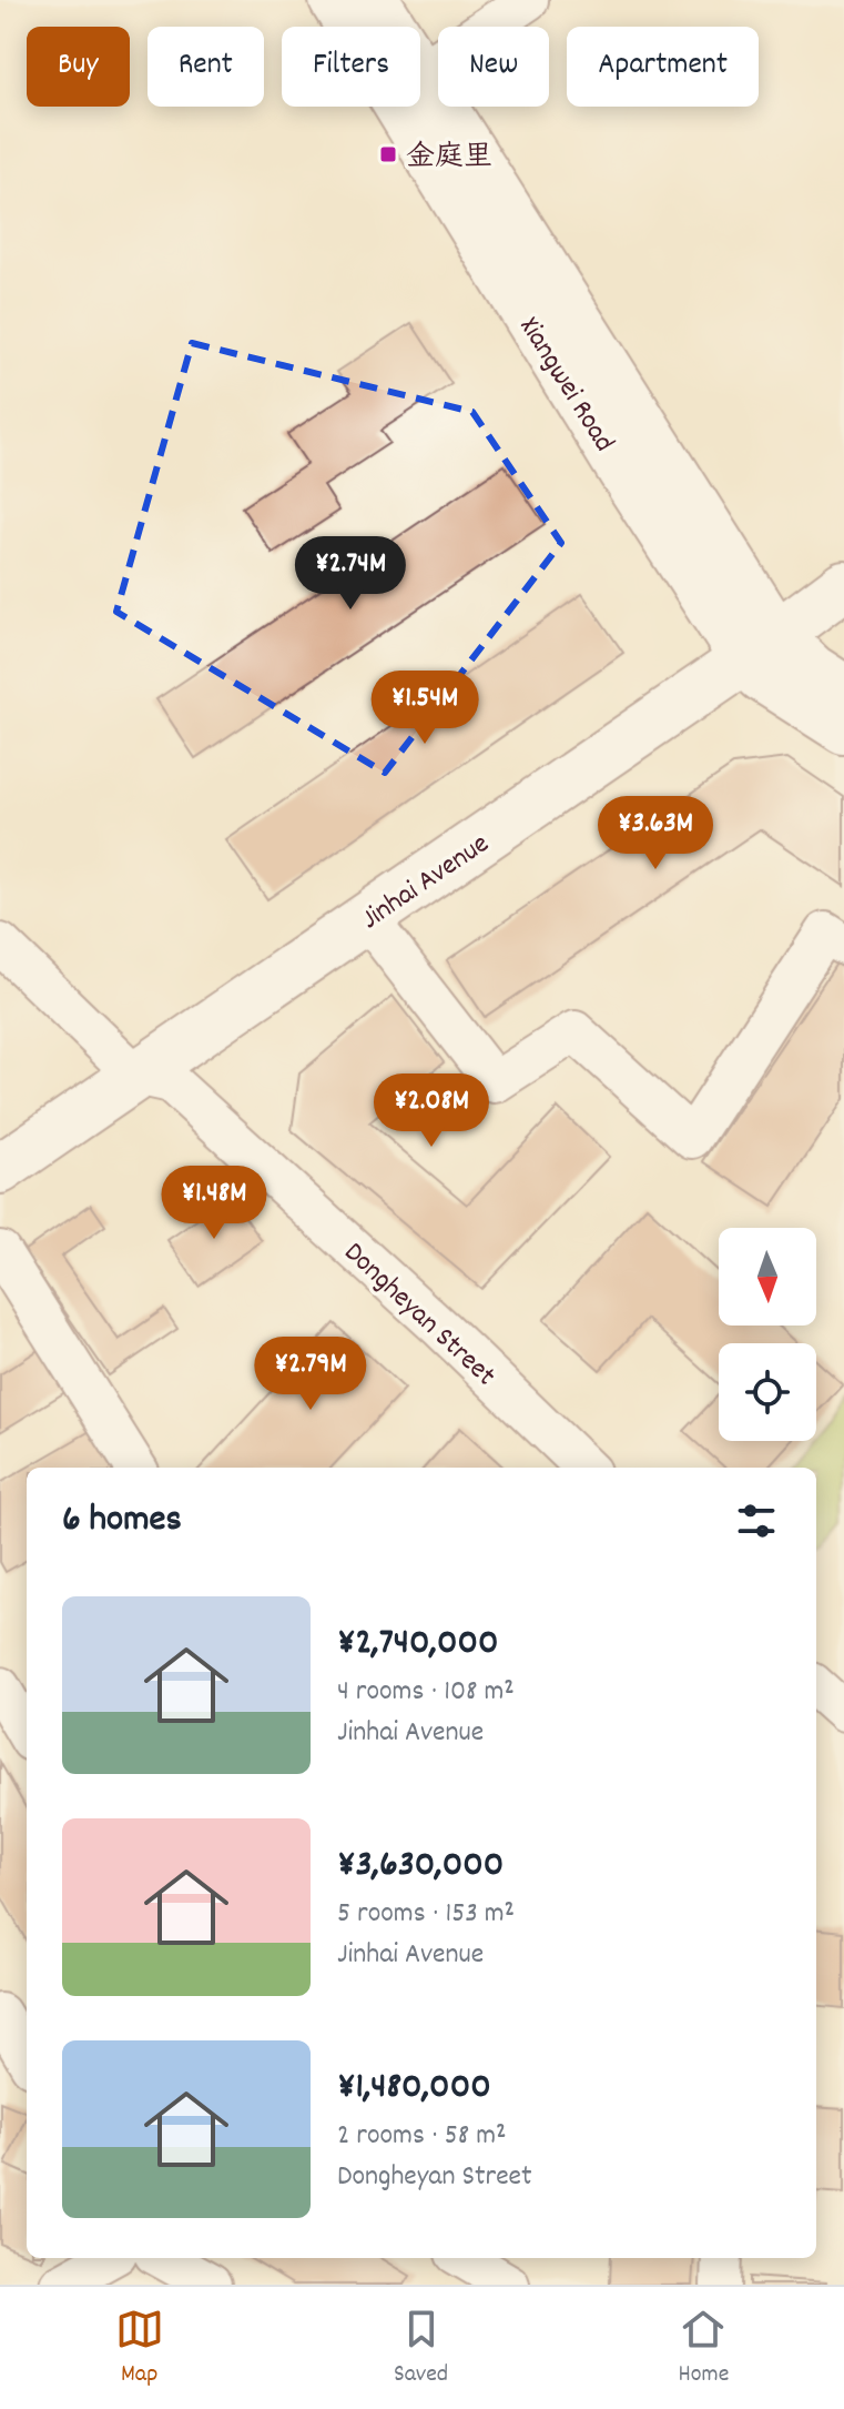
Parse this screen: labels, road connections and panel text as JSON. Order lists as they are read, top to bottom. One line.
{"streets":{"main road":["Xiangwei Road","Jinhai Avenue"],"street":["Dongheyan Street"]},"crossings":[["Xiangwei Road","Jinhai Avenue"],["Jinhai Avenue","Dongheyan Street"]],"places":{"transit":["金庭里"]},"north":"bottom","page":{"chip":["Buy","Rent","Filters","New","Apartment"],"price":["¥2.74M","¥1.54M","¥3.63M","¥2.08M","¥1.48M","¥2.79M"],"heading":"6 homes","list":[{"name":"¥2,740,000","note":"4 rooms · 108 m² · Jinhai Avenue"},{"name":"¥3,630,000","note":"5 rooms · 153 m² · Jinhai Avenue"},{"name":"¥1,480,000","note":"2 rooms · 58 m² · Dongheyan Street"}],"tabs":["Map","Saved","Home"]}}
